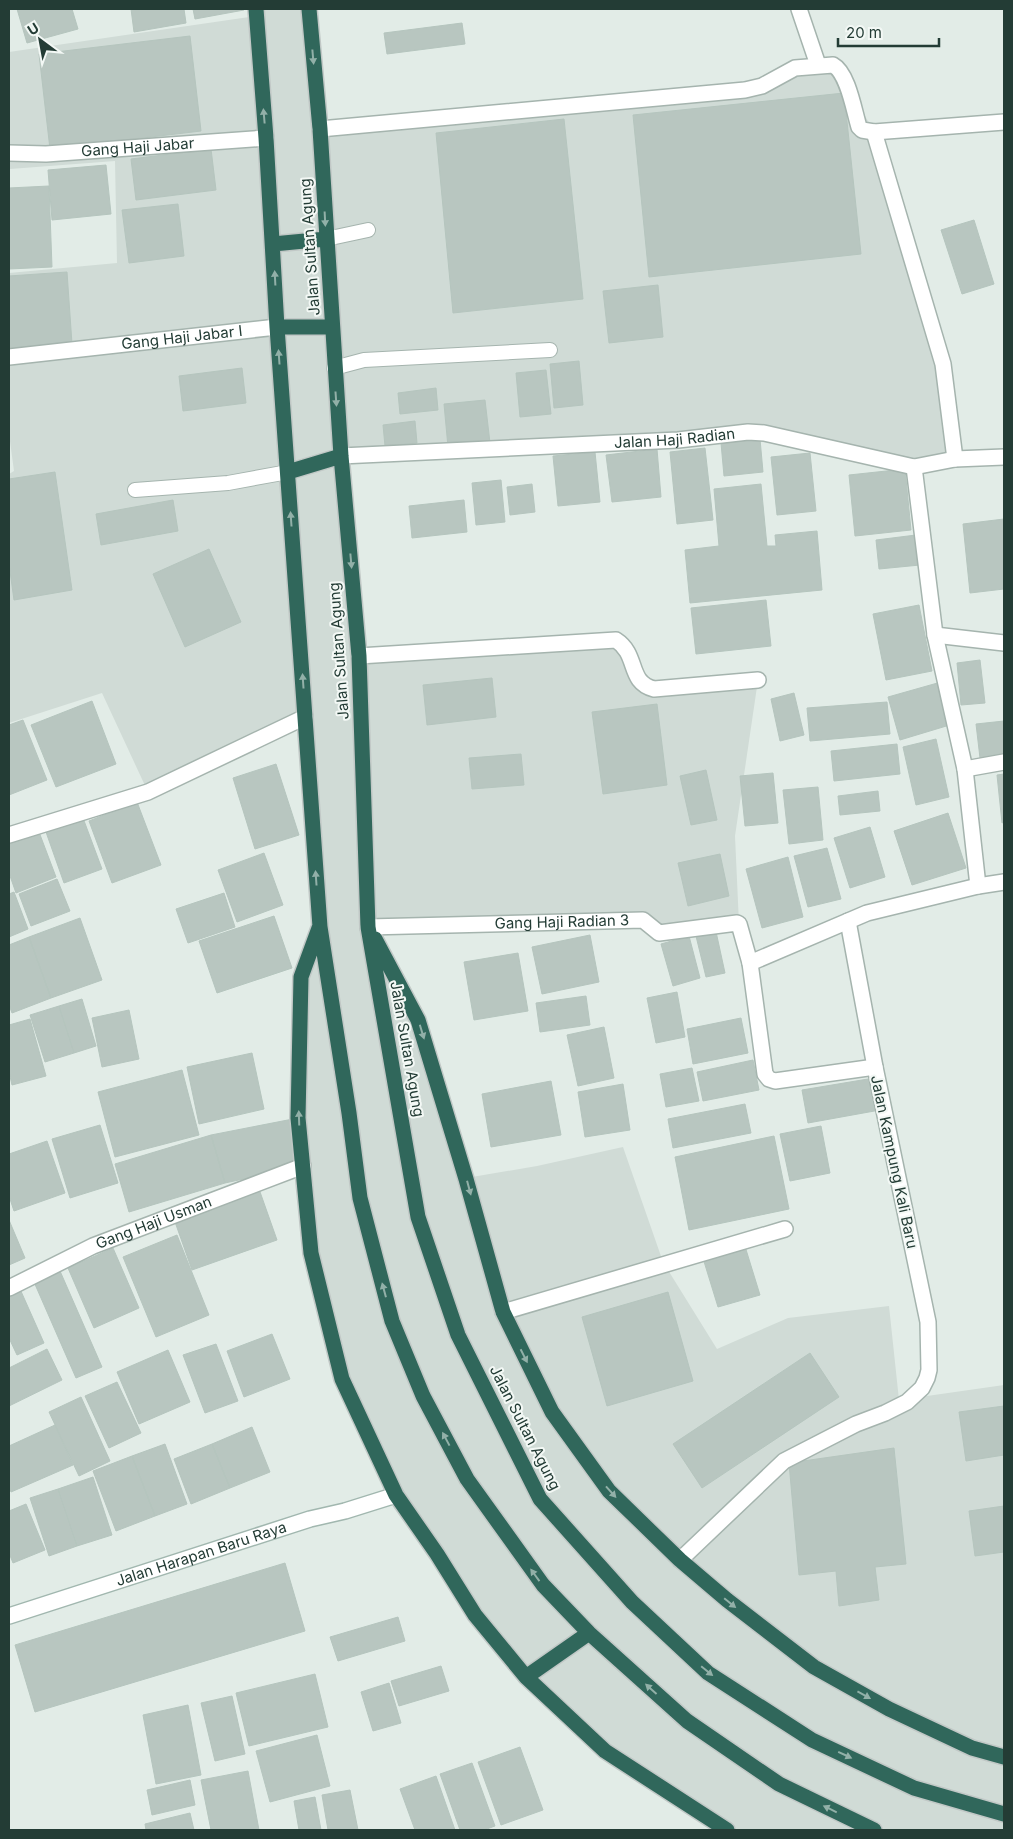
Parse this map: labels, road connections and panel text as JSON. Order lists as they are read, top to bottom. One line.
{"streets":{"highway":["Jalan Sultan Agung"],"street":["Gang Haji Jabar","Gang Haji Jabar I","Jalan Haji Radian","Gang Haji Radian 3","Jalan Kampung Kali Baru","Gang Haji Usman","Jalan Harapan Baru Raya"]},"crossings":[["Jalan Sultan Agung","Jalan Haji Radian"],["Jalan Sultan Agung","Gang Haji Radian 3"],["Gang Haji Radian 3","Jalan Kampung Kali Baru"]],"scale_bar":"20 m","north":"top left"}
